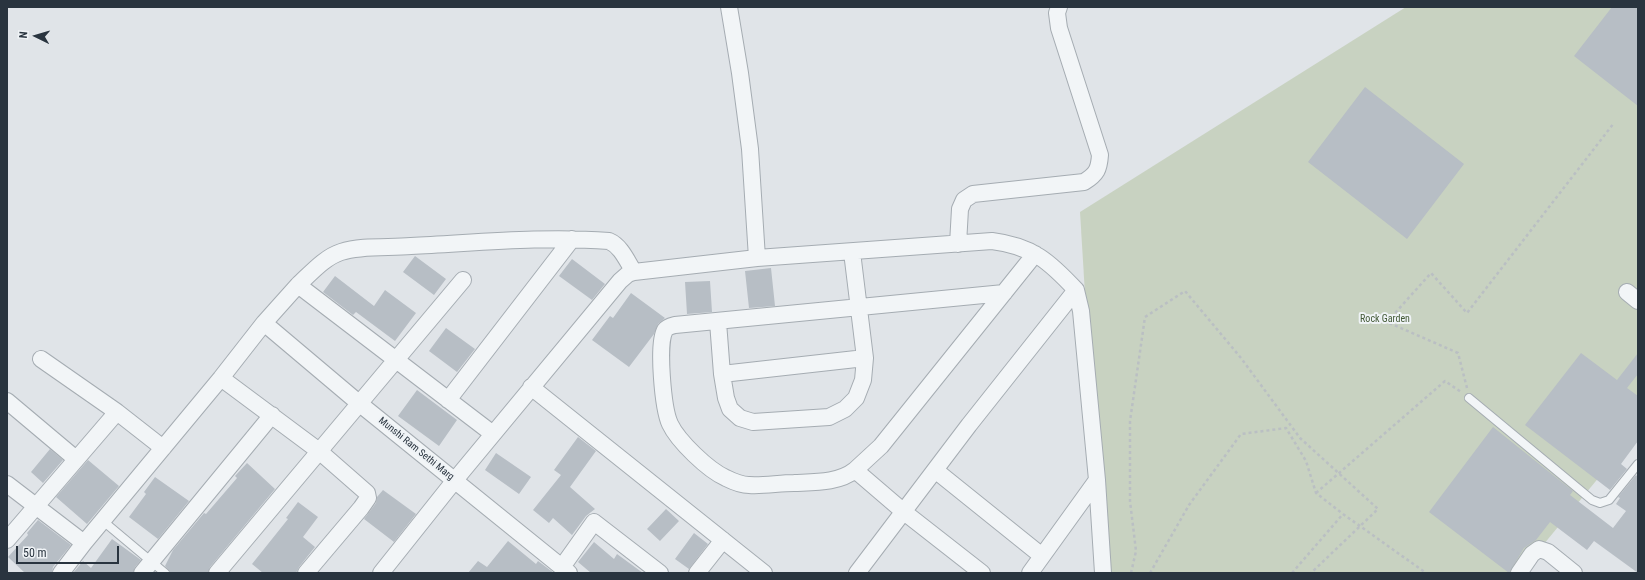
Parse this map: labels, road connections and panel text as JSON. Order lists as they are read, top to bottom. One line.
{"streets":{"street":["Munshi Ram Sethi Marg"]},"parks":["Rock Garden"],"scale_bar":"50 m","north":"left"}
